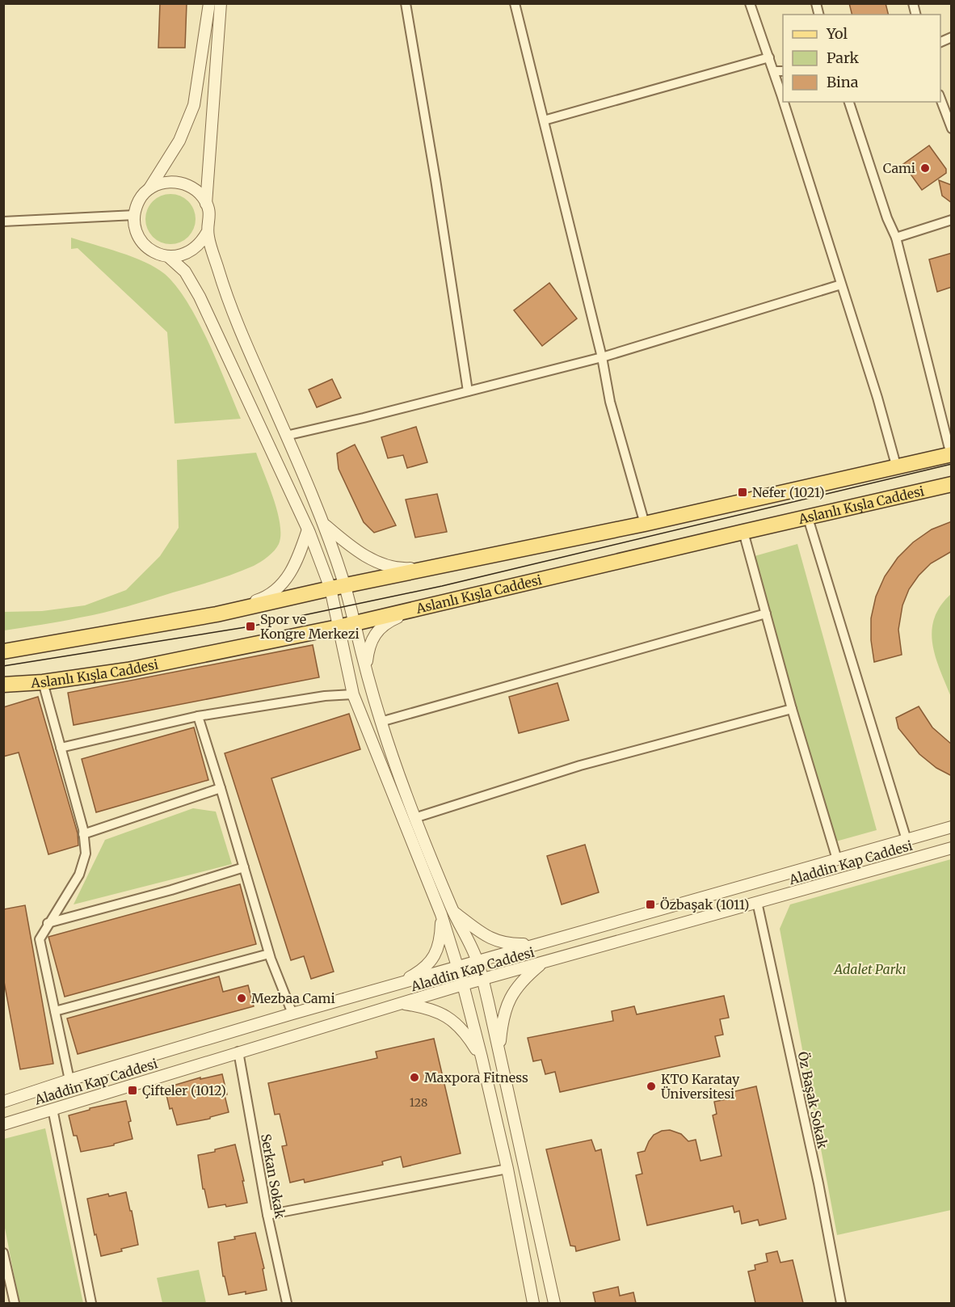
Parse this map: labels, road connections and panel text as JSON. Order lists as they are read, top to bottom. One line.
{"streets":{"main road":["Aslanlı Kışla Caddesi"],"street":["Aladdin Kap Caddesi","Öz Başak Sokak","Serkan Sokak"]},"crossings":[["Aladdin Kap Caddesi","Öz Başak Sokak"],["Aladdin Kap Caddesi","Serkan Sokak"]],"parks":["Adalet Parkı"],"places":{"other":["Cami","Mezbaa Cami","Maxpora Fitness","KTO Karatay Üniversitesi"],"transit":["Nefer (1021)","Spor ve Kongre Merkezi","Özbaşak (1011)","Çifteler (1012)"]},"house_numbers":["128"],"legend":["Yol","Park","Bina"]}
